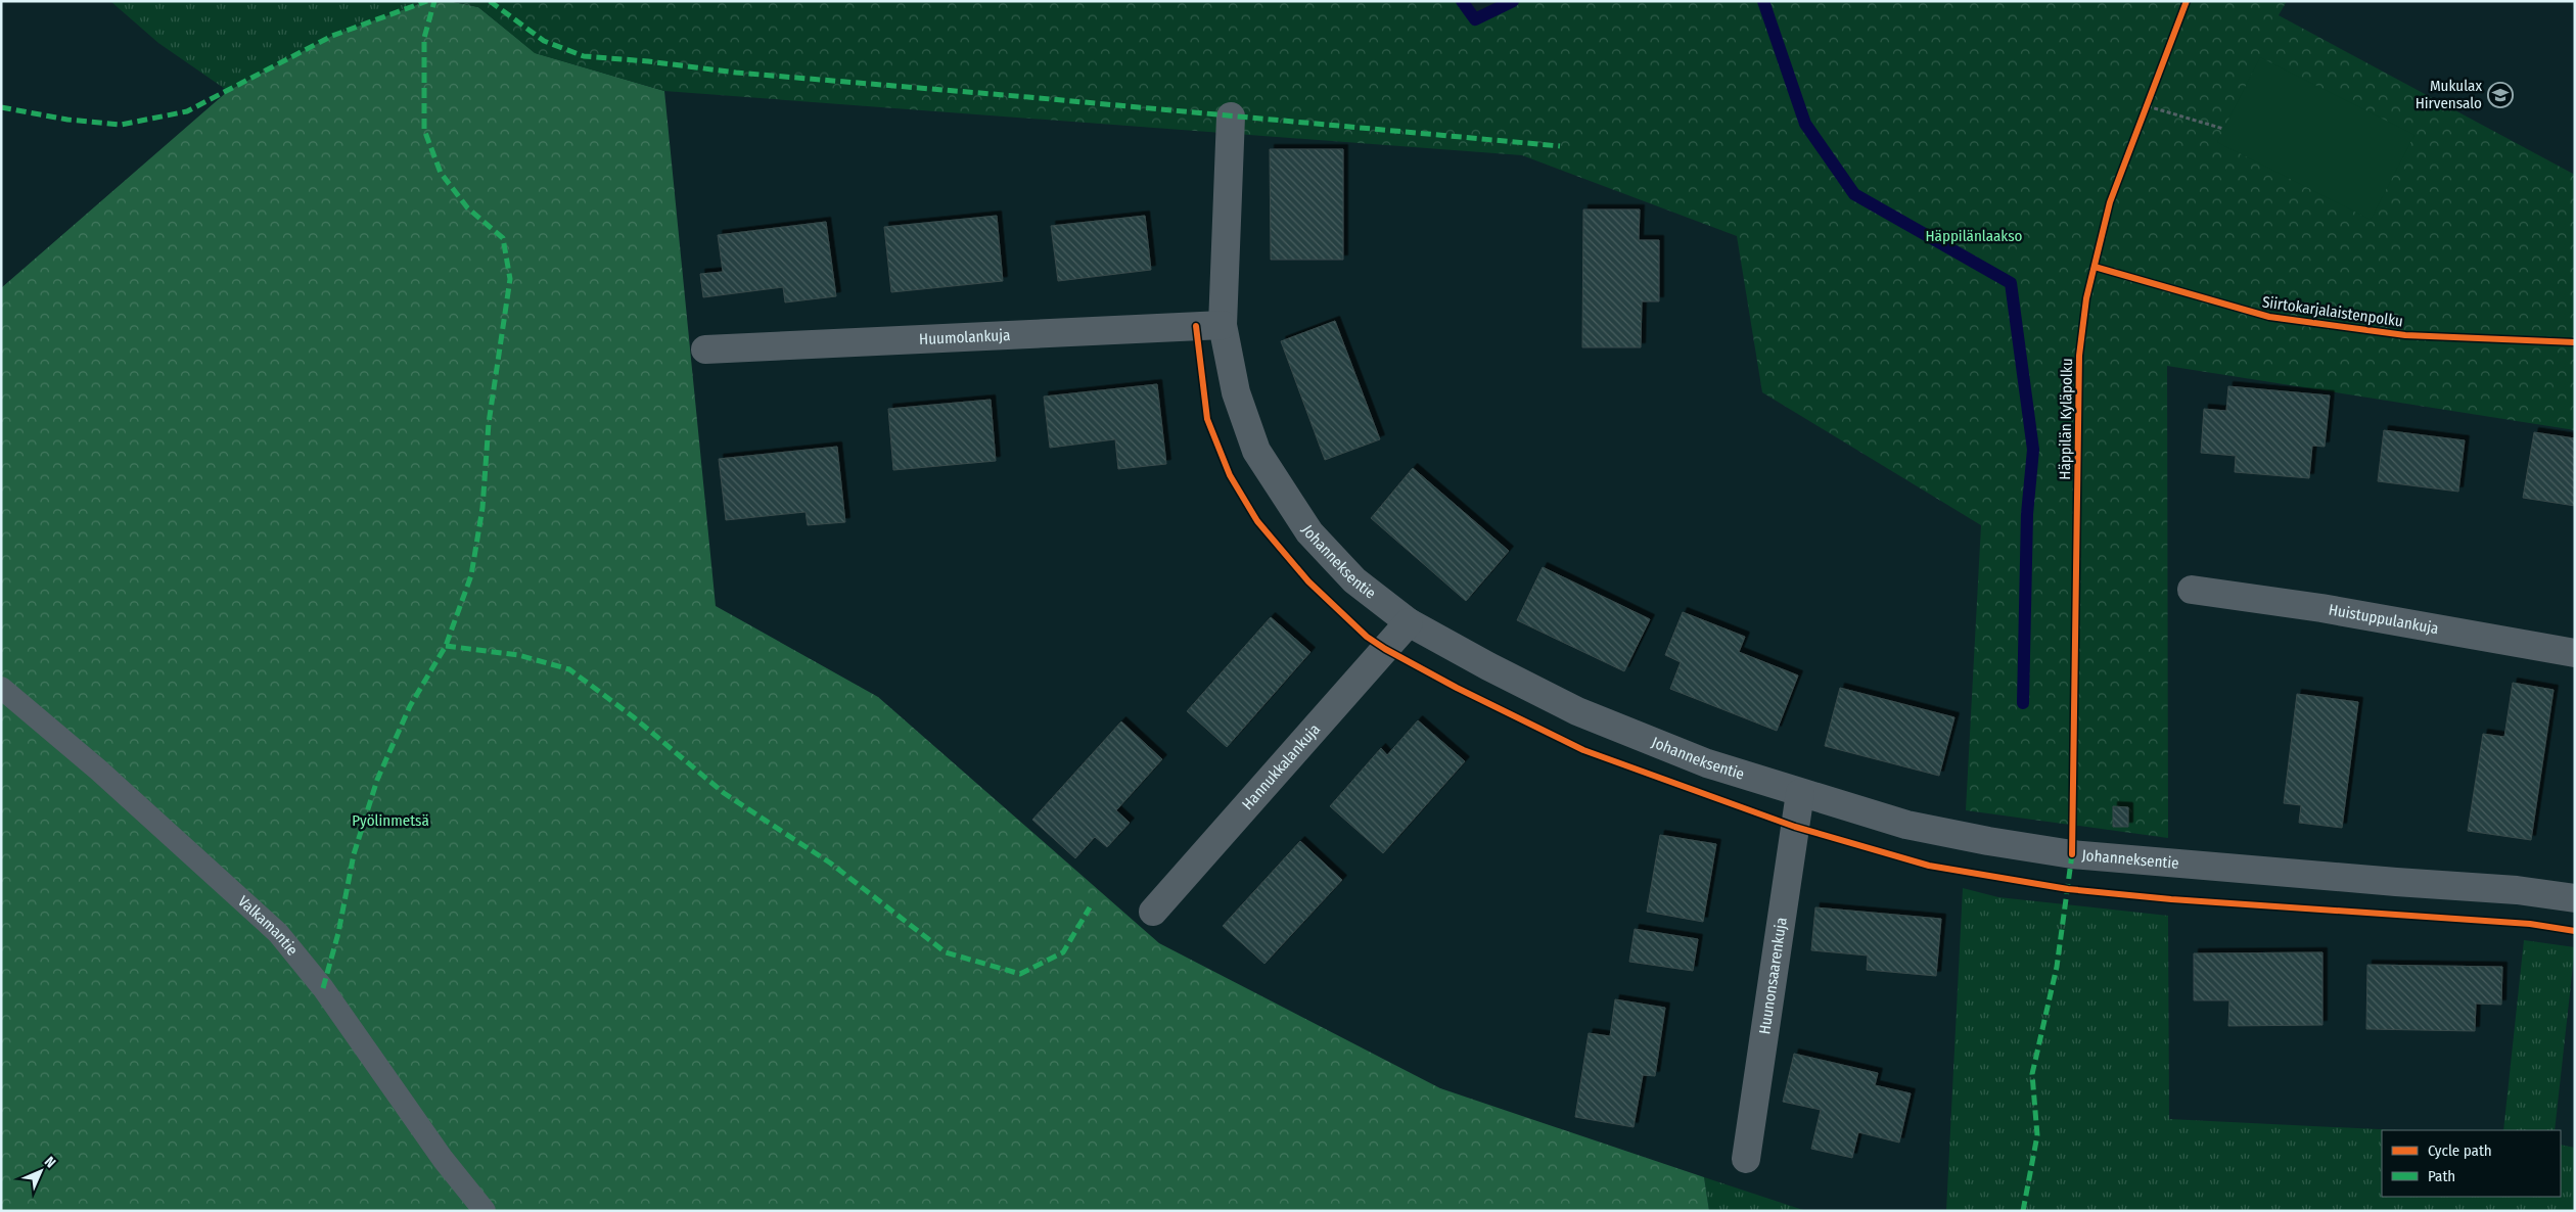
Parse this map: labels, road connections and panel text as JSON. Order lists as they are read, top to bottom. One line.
{"streets":{"street":["Huumolankuja","Johanneksentie","Huistuppulankuja","Hannukkalankuja","Huunonsaarenkuja"],"lane":["Valkamantie"],"cycle path":["Siirtokarjalaistenpolku","Häppilän Kyläpolku"]},"crossings":[["Huumolankuja","Johanneksentie"],["Johanneksentie","Hannukkalankuja"],["Johanneksentie","Huunonsaarenkuja"]],"parks":["Häppilänlaakso","Pyölinmetsä"],"places":{"school or university":["Mukulax Hirvensalo"]},"legend":["Cycle path","Path"],"north":"top right"}
